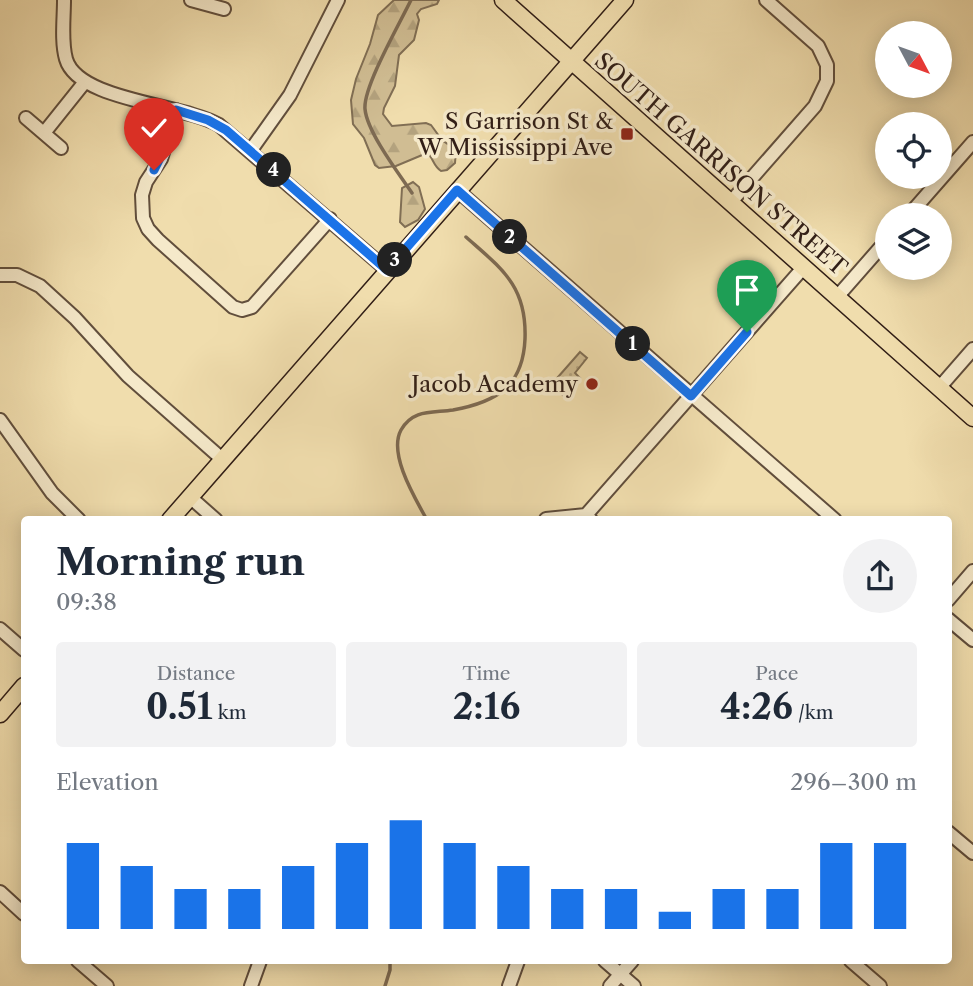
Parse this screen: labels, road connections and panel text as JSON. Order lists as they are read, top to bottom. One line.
{"streets":{"main road":["SOUTH GARRISON STREET"]},"places":{"transit":["S Garrison St & W Mississippi Ave"],"other":["Jacob Academy"]},"north":"bottom right","page":{"pins":["4","2","3","1"],"heading":["Morning run","09:38"],"stats":[["Distance","0.51 km"],["Time","2:16"],["Pace","4:26 /km"]],"chart":["Elevation","296–300 m"]}}
